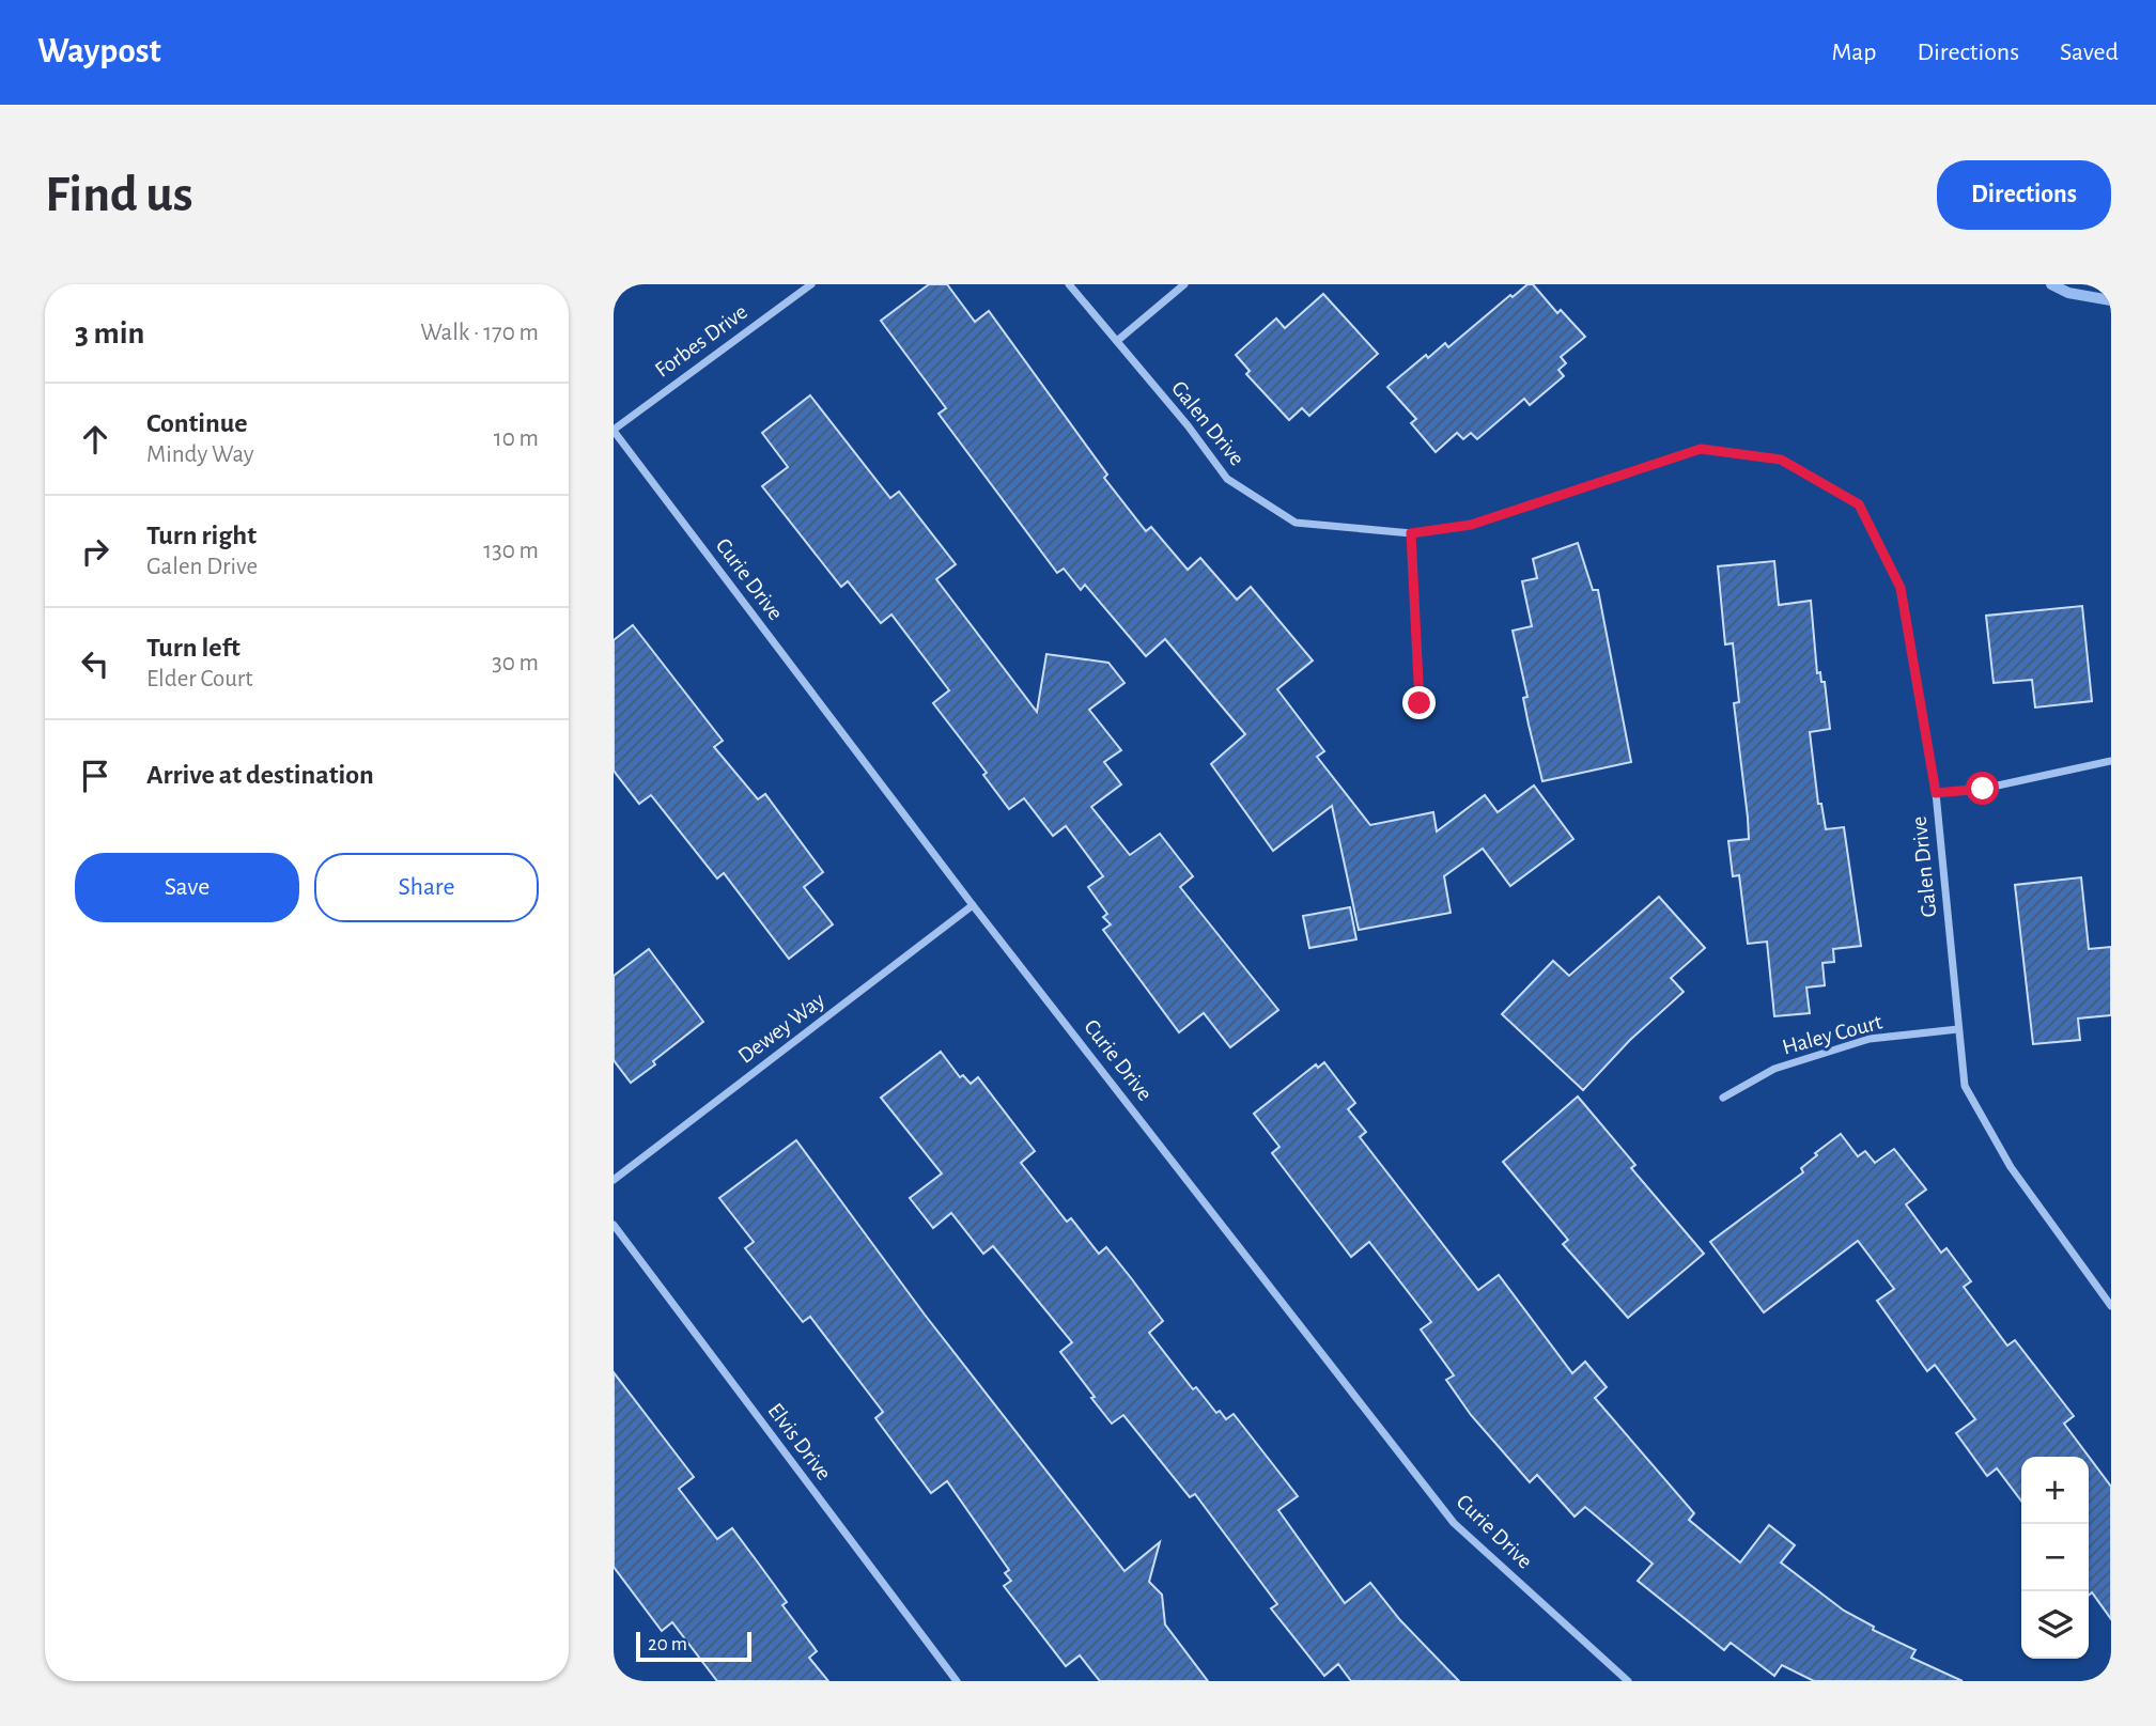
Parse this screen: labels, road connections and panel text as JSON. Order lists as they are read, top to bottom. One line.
{"streets":{"street":["Forbes Drive","Galen Drive","Curie Drive","Dewey Way","Haley Court","Elvis Drive"]},"crossings":[["Forbes Drive","Curie Drive"],["Galen Drive","Haley Court"],["Curie Drive","Dewey Way"]],"scale_bar":"20 m","page":{"header":"Waypost","nav":["Map","Directions","Saved"],"buttons":["Directions",["Save","Share"]],"title":"Find us","heading":["3 min","Walk · 170 m"],"list":[["Continue","Mindy Way","10 m"],["Turn right","Galen Drive","130 m"],["Turn left","Elder Court","30 m"],"Arrive at destination"],"map_buttons":["+","−"],"scale":"20 m"}}
